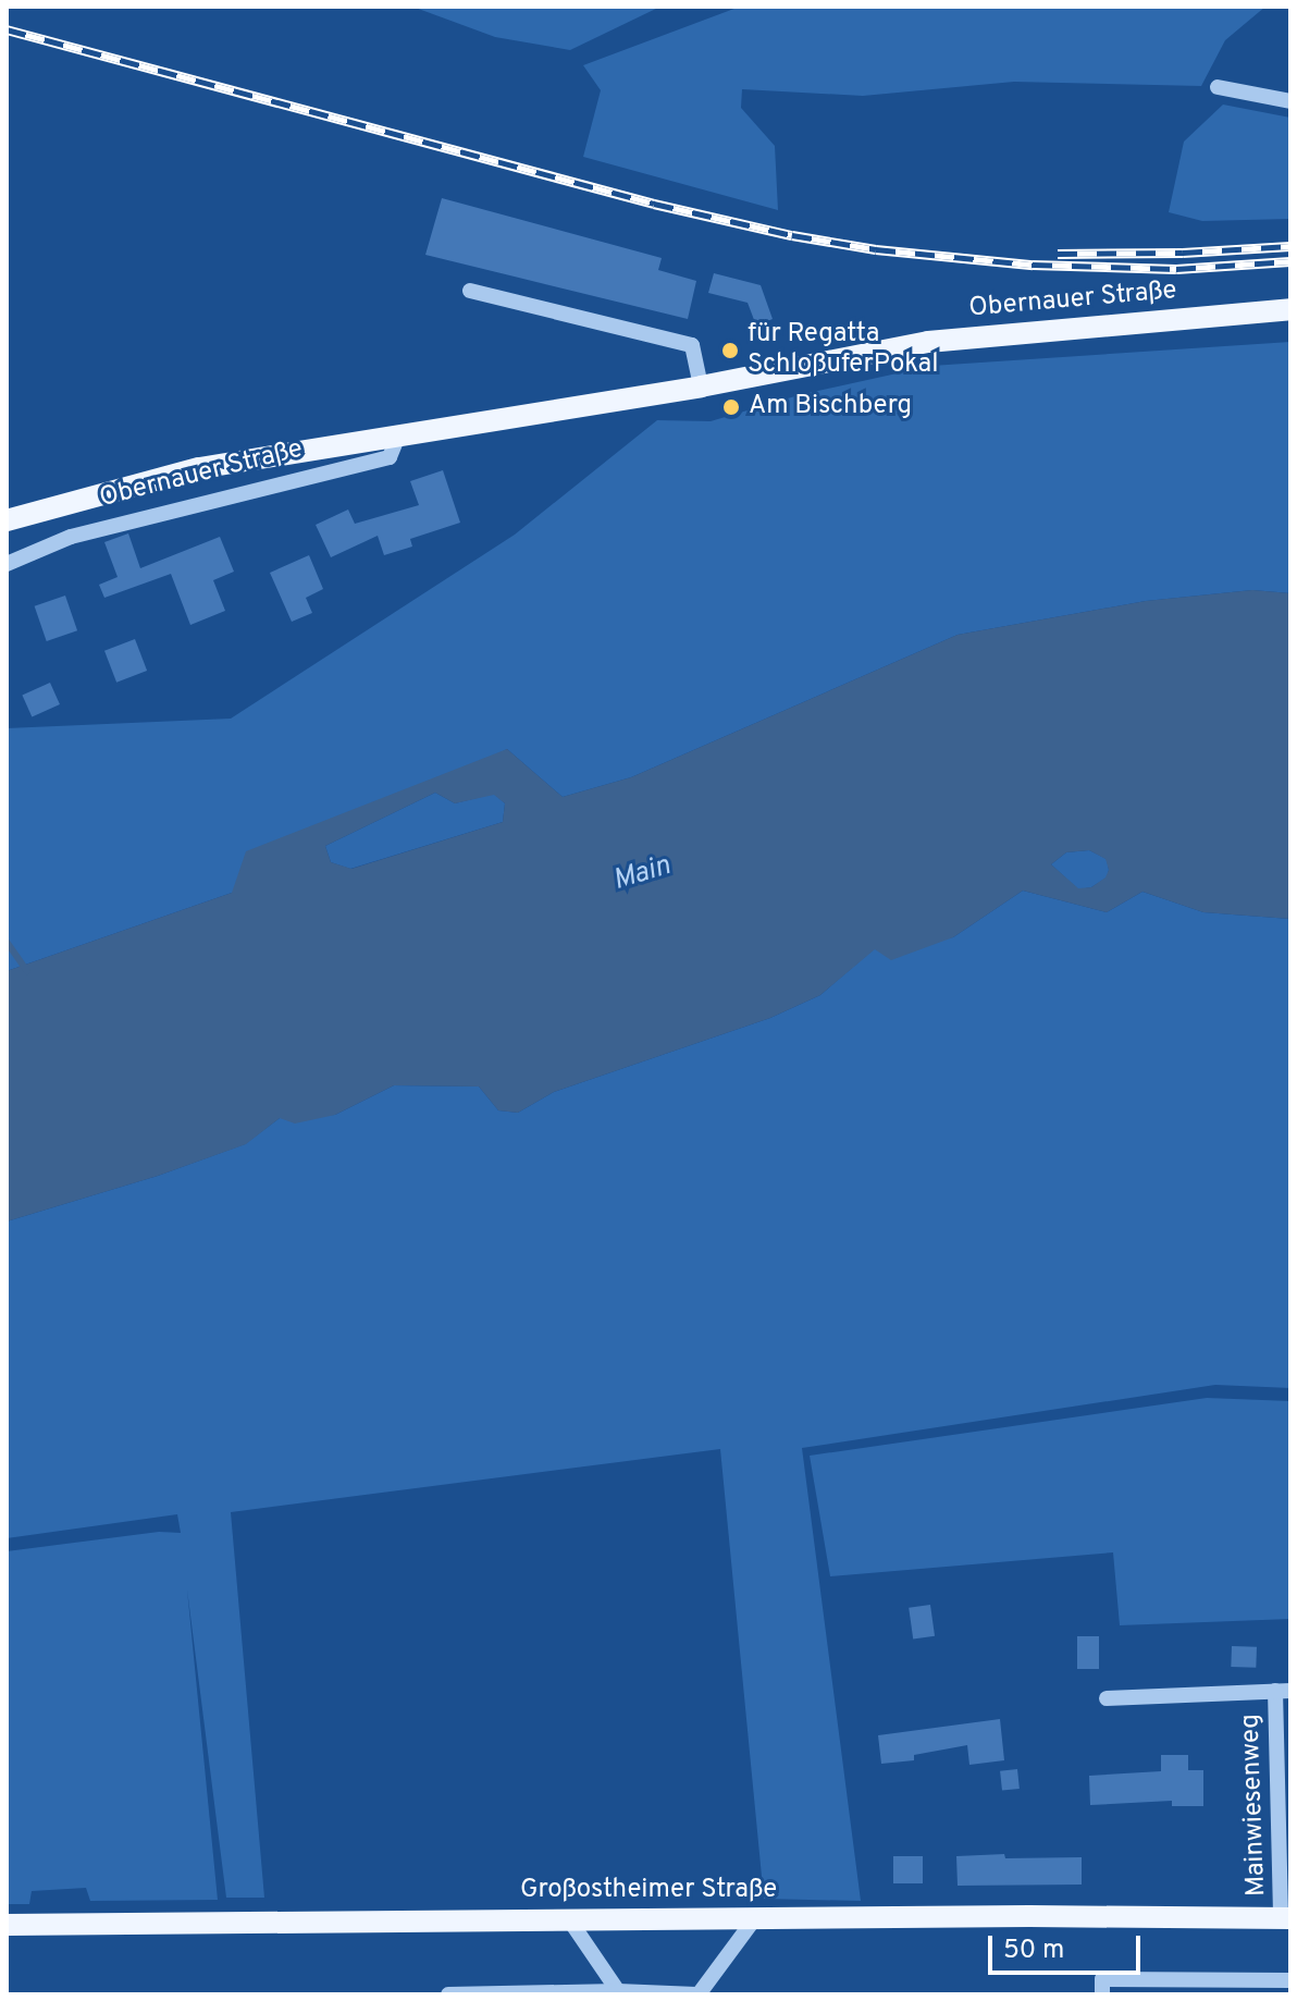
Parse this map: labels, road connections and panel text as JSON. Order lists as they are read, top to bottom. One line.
{"streets":{"main road":["Obernauer Straße","Großostheimer Straße"],"street":["Mainwiesenweg"]},"crossings":[["Mainwiesenweg","Großostheimer Straße"]],"water":["Main"],"places":["für Regatta SchloßuferPokal","Am Bischberg"],"scale_bar":"50 m"}
